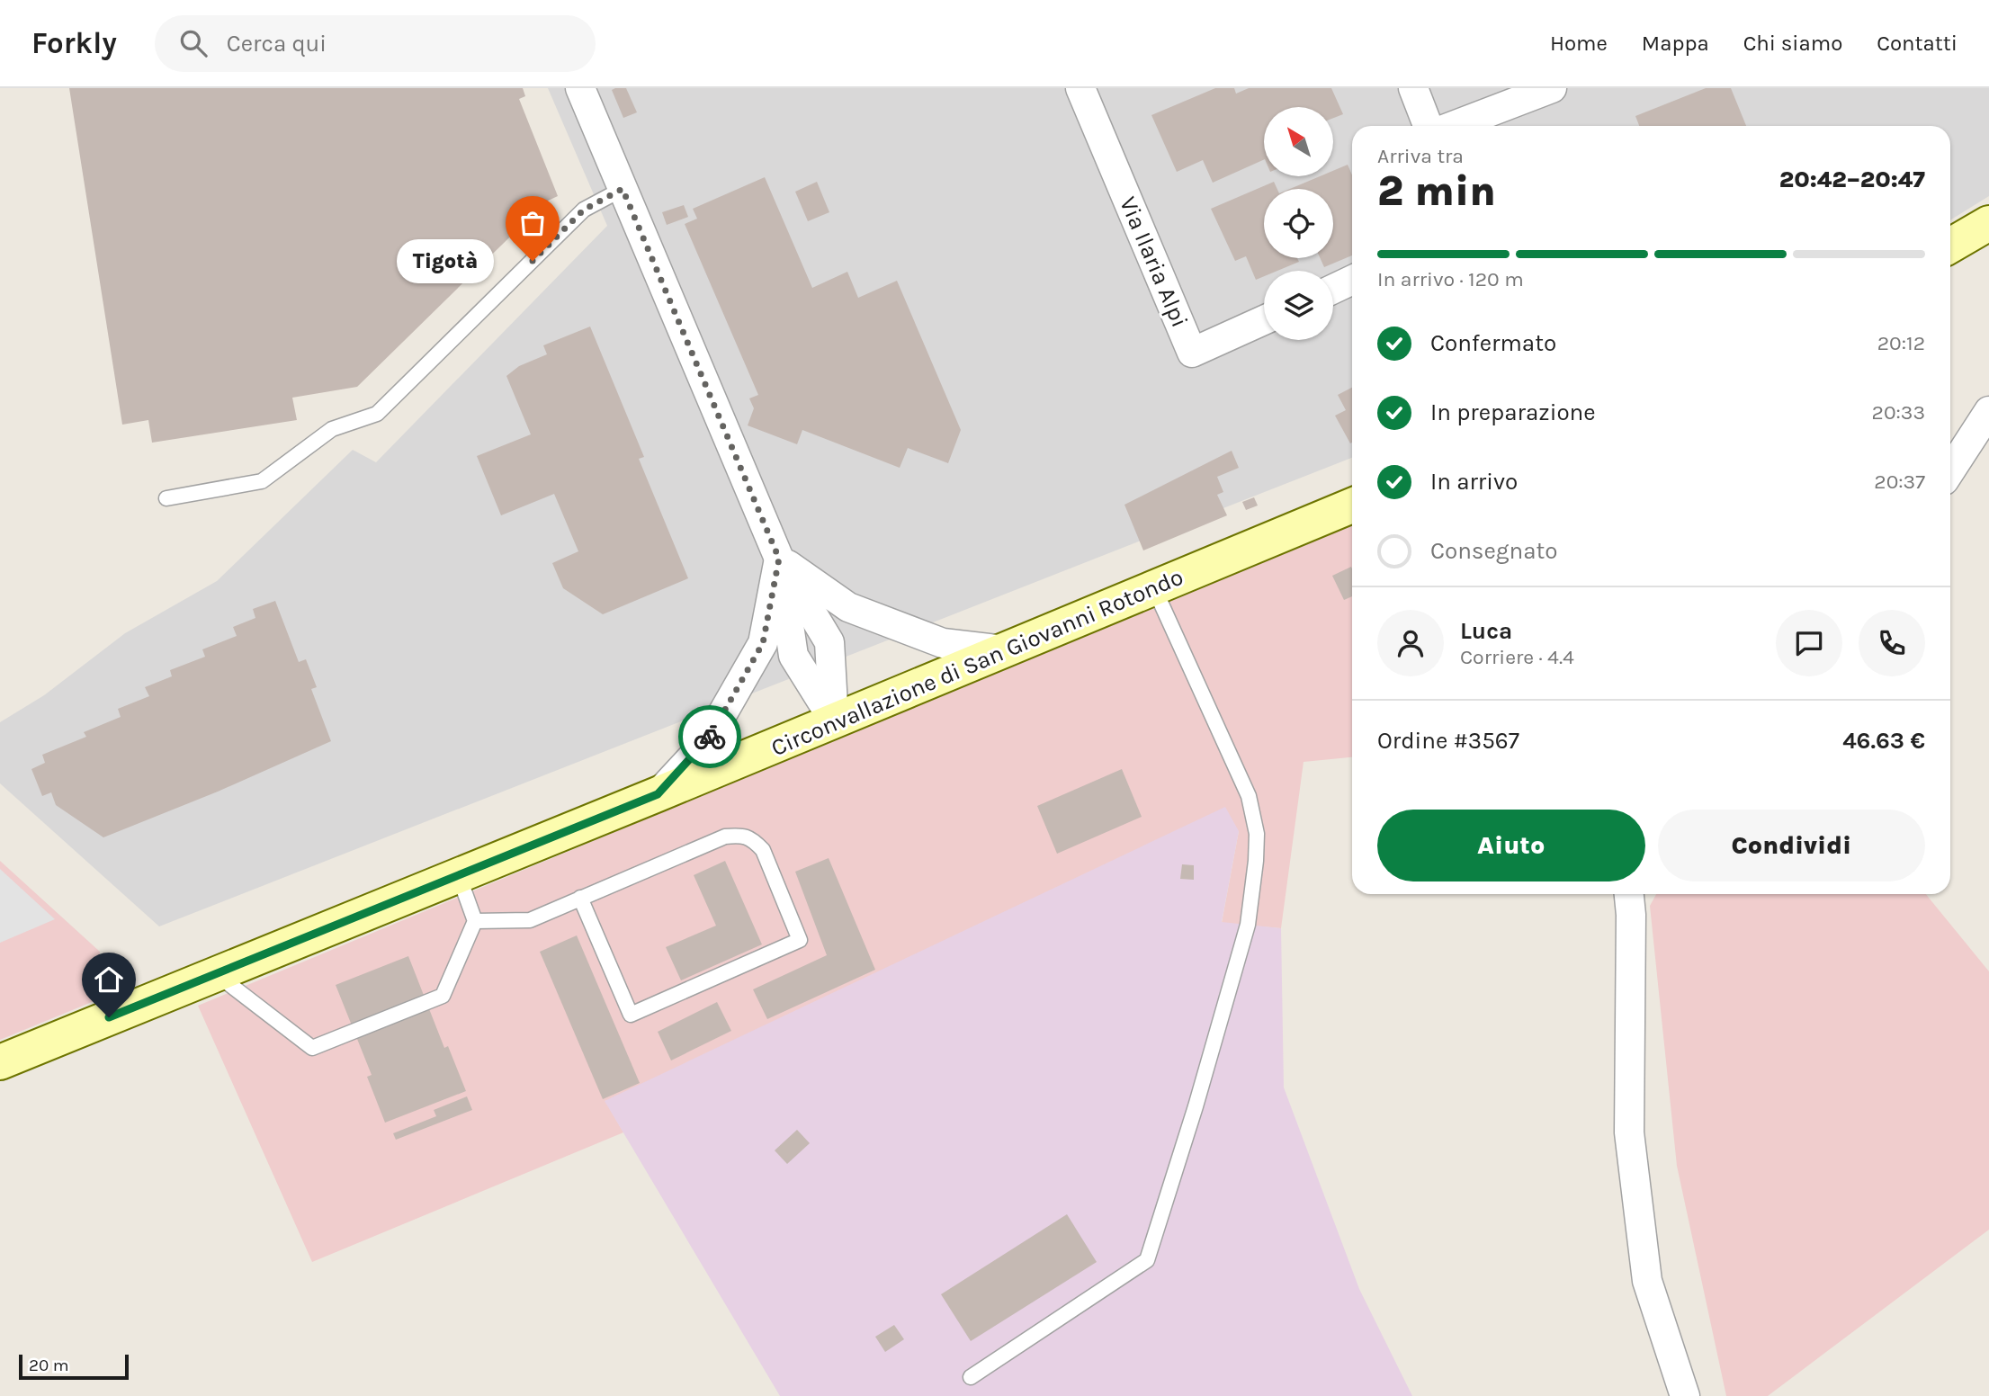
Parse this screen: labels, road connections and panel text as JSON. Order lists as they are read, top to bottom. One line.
{"streets":{"main road":["Circonvallazione di San Giovanni Rotondo"],"street":["Via Ilaria Alpi"]},"places":["Tigotà"],"scale_bar":"20 m","north":"top left","page":{"header":"Forkly","search":"Cerca qui","nav":["Home","Mappa","Chi siamo","Contatti"],"heading":["2 min","Arriva tra","20:42–20:47"],"panel":["Luca","Corriere · 4.4","Ordine #3567","46.63 €"],"bar":"In arrivo · 120 m","bubble":"Tigotà","list":[["Confermato","20:12"],["In preparazione","20:33"],["In arrivo","20:37"],"Consegnato"],"buttons":["Aiuto","Condividi"],"scale":"20 m"}}
